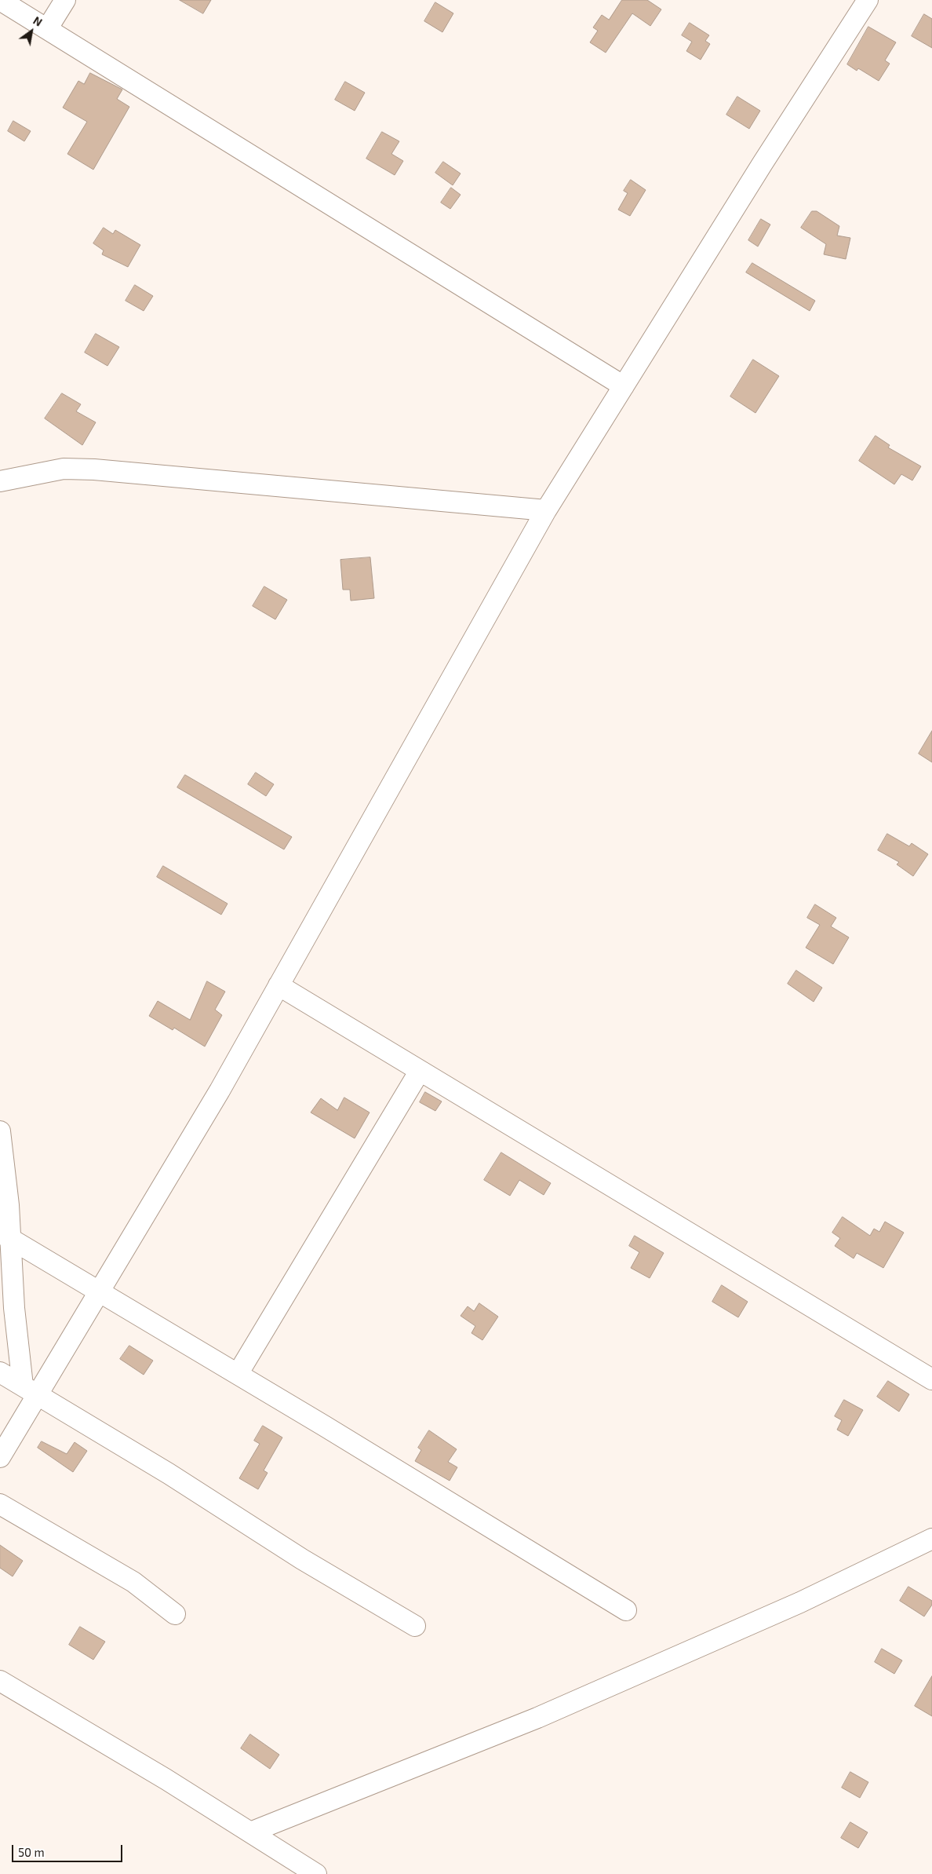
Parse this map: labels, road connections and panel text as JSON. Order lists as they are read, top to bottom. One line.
{"scale_bar":"50 m","north":"top right"}
